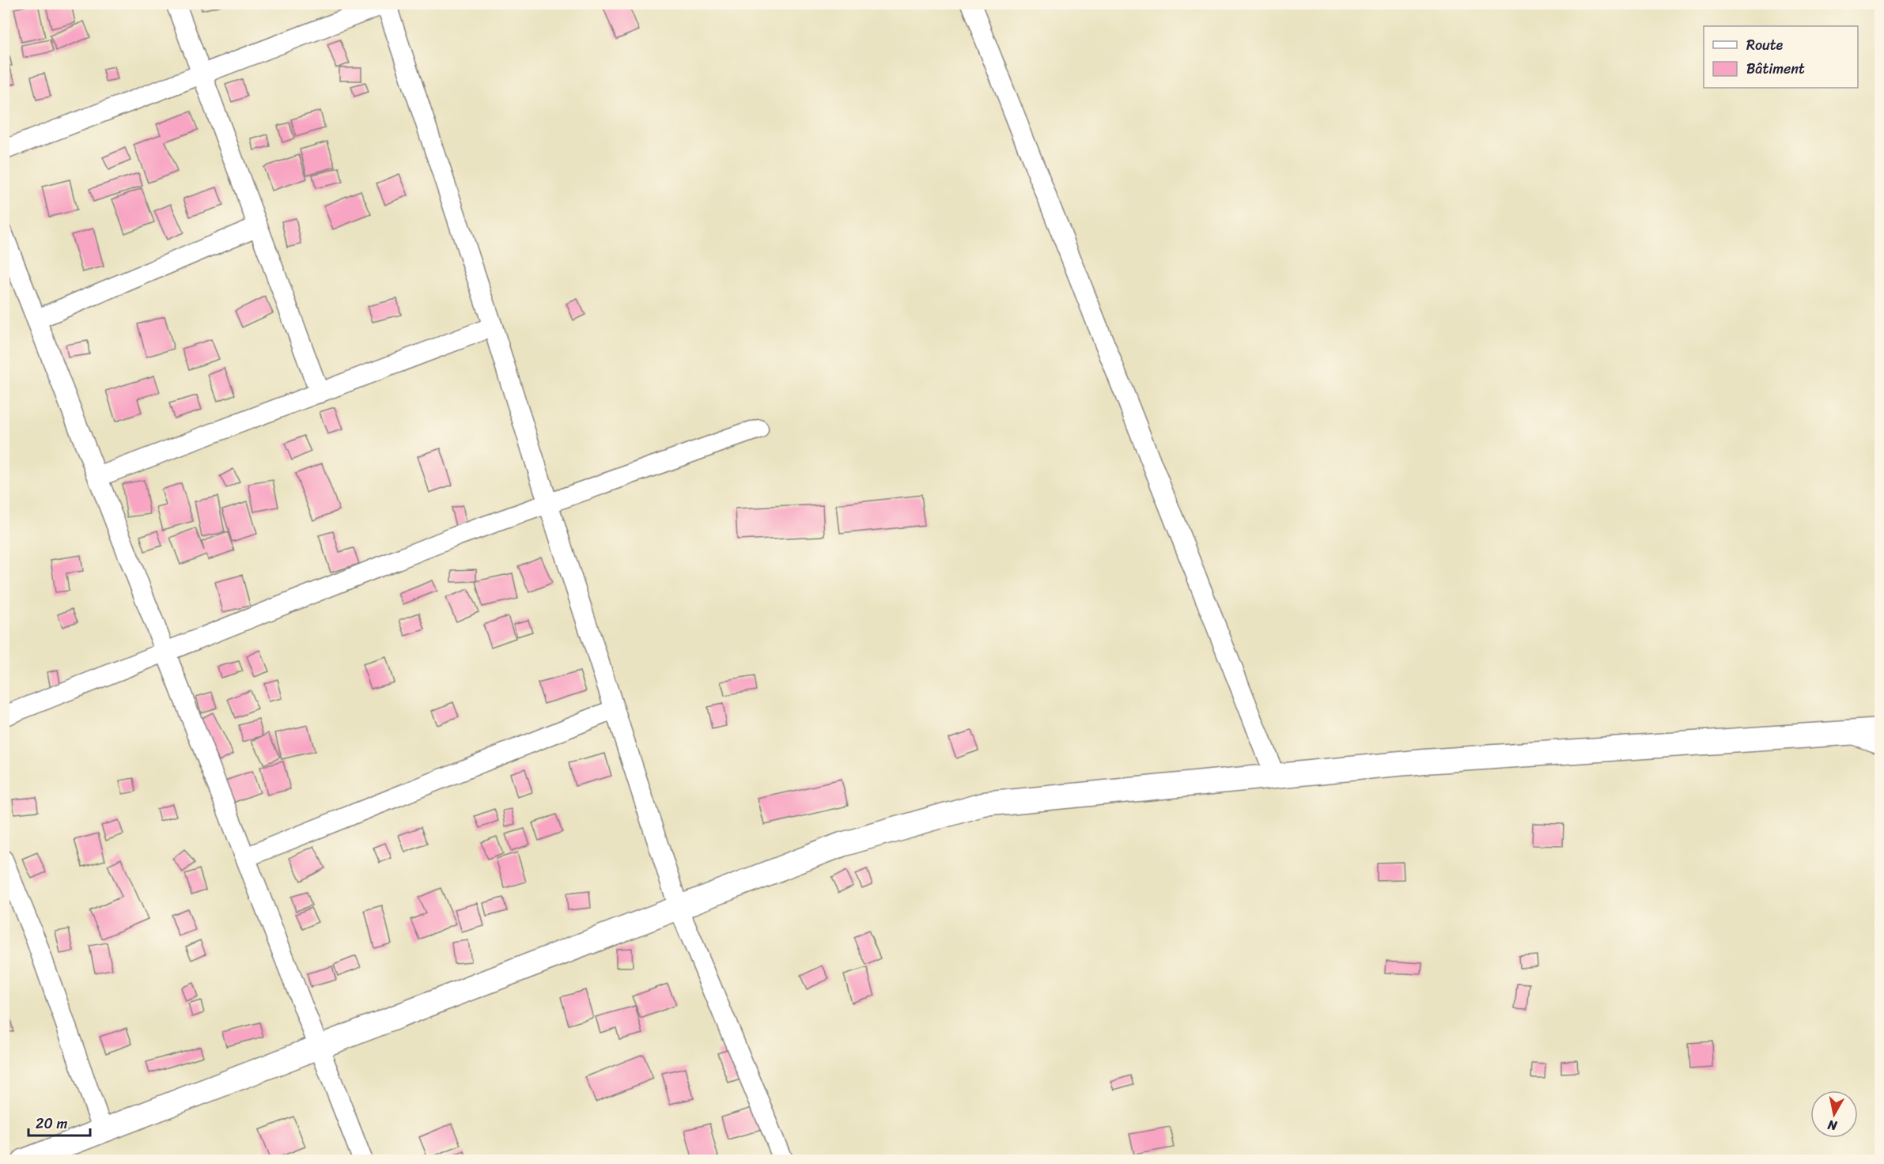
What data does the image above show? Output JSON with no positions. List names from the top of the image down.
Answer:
{
  "legend": ["Route", "Bâtiment"],
  "scale_bar": "20 m",
  "north": "bottom"
}
